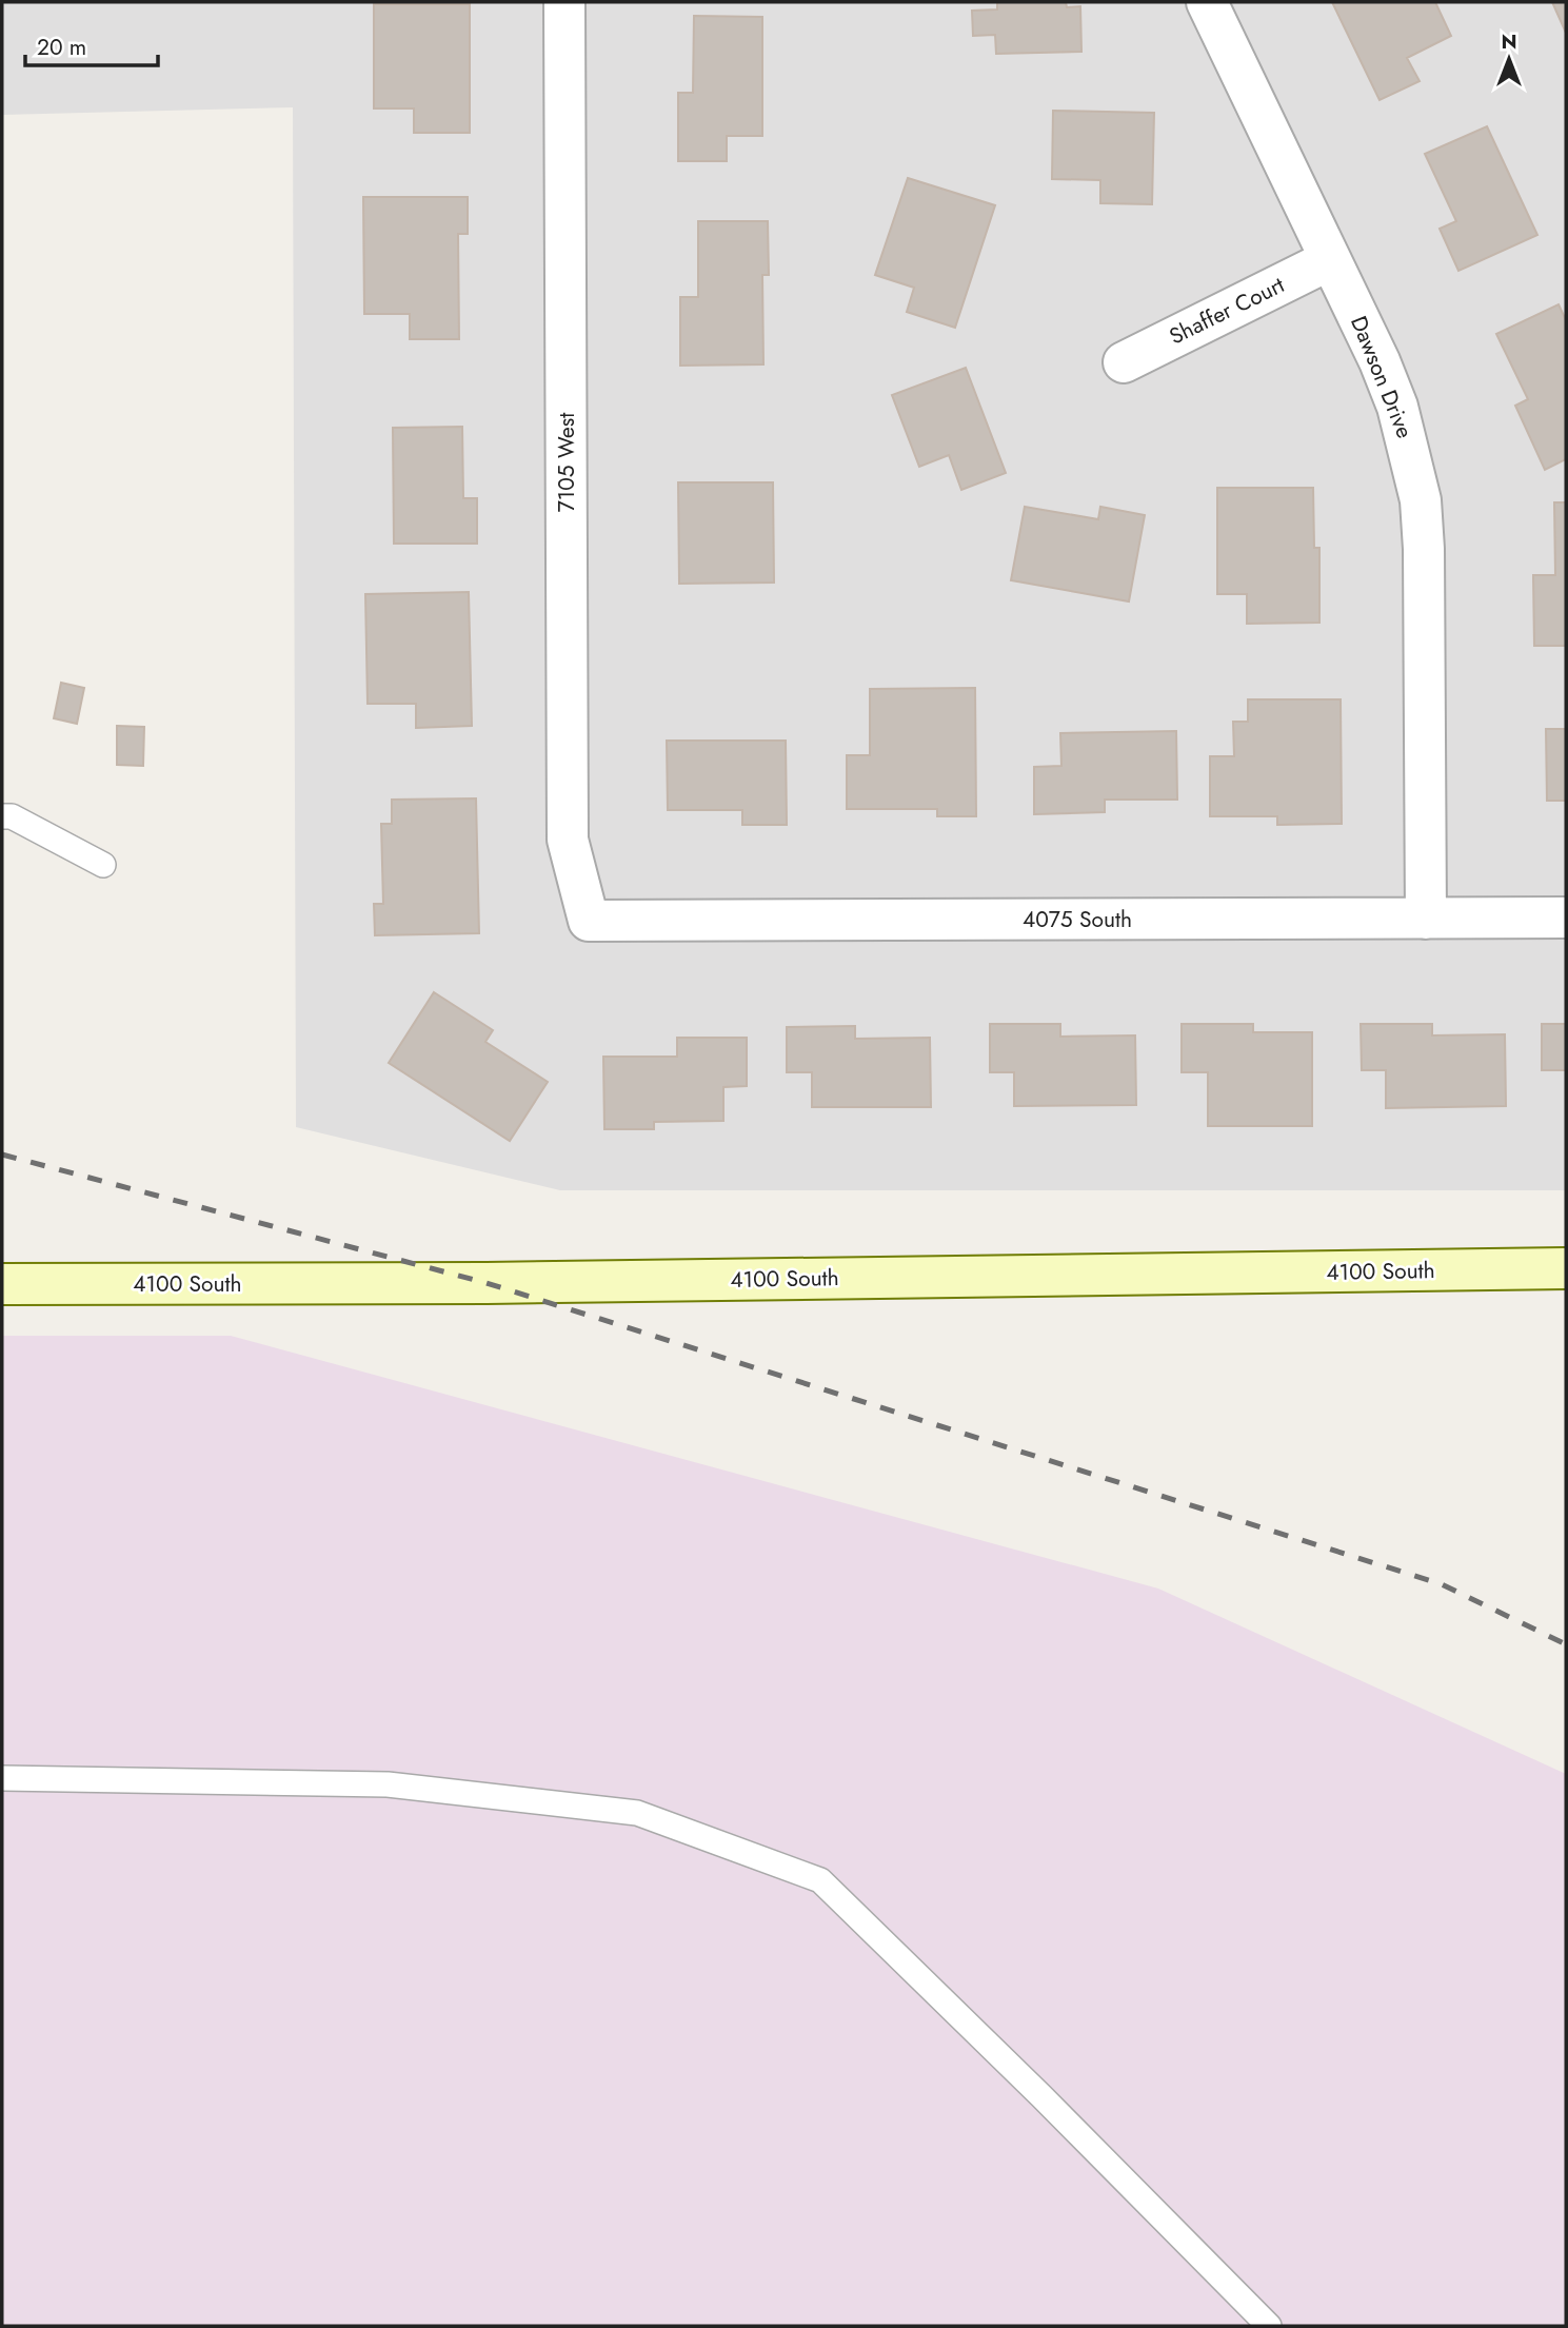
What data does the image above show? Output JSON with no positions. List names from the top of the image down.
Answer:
{
  "streets": {
    "main road": ["4100 South"],
    "street": [
      "Shaffer Court",
      "Dawson Drive",
      "7105 West",
      "4075 South"
    ]
  },
  "crossings": [
    ["Shaffer Court", "Dawson Drive"],
    ["Dawson Drive", "4075 South"],
    ["7105 West", "4075 South"]
  ],
  "scale_bar": "20 m",
  "north": "top"
}
